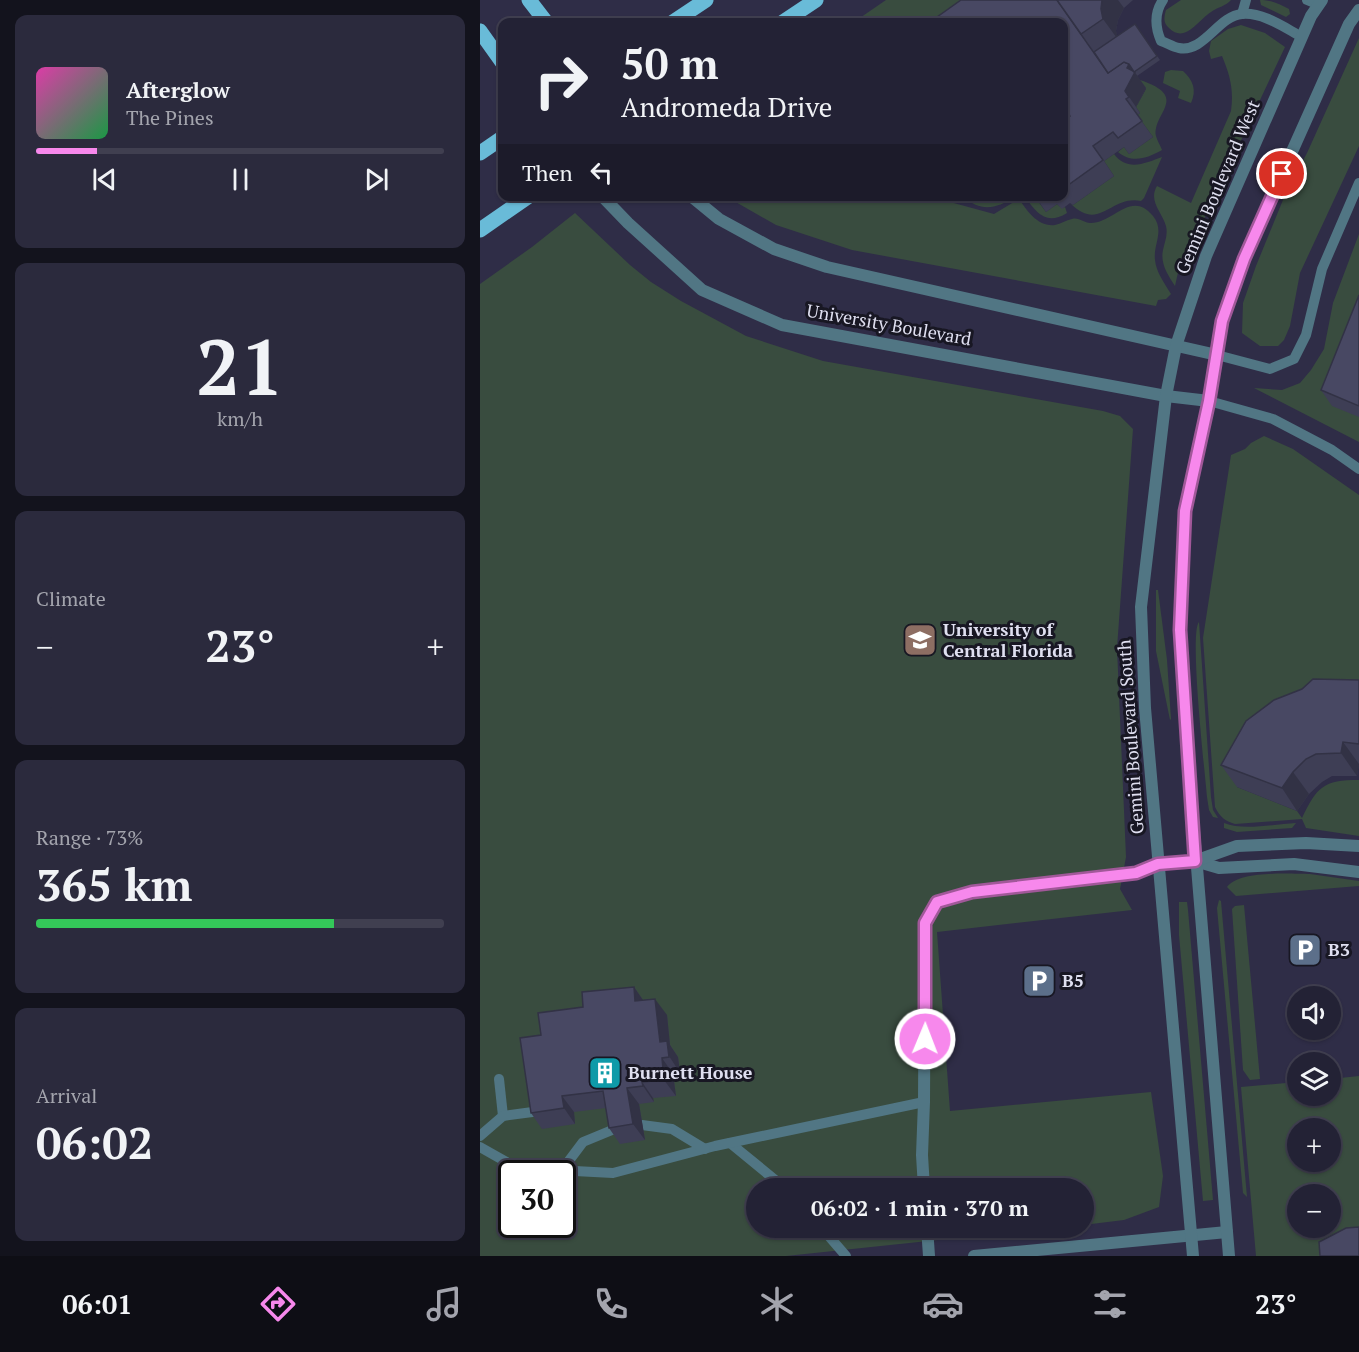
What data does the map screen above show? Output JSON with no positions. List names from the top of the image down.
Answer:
{
  "streets": {
    "street": ["Gemini Boulevard West", "University Boulevard", "Gemini Boulevard South"]
  },
  "crossings": [
    ["Gemini Boulevard West", "University Boulevard"],
    ["Gemini Boulevard West", "Gemini Boulevard South"],
    ["University Boulevard", "Gemini Boulevard South"]
  ],
  "places": {
    "school or university": ["University of Central Florida"],
    "parking": ["B3", "B5"],
    "building": ["Burnett House"]
  },
  "page": {
    "turn": ["50 m", "Andromeda Drive"],
    "song": ["Afterglow", "The Pines"],
    "then": "Then",
    "tile": [
      ["21", "km/h"],
      "Climate",
      ["Range · 73%", "365 km"],
      ["Arrival", "06:02"]
    ],
    "heat": ["−", "23°", "+"],
    "map_buttons": ["+", "−"],
    "limit": "30",
    "trip": "06:02 · 1 min · 370 m",
    "tabs": ["06:01", "23°"]
  }
}
